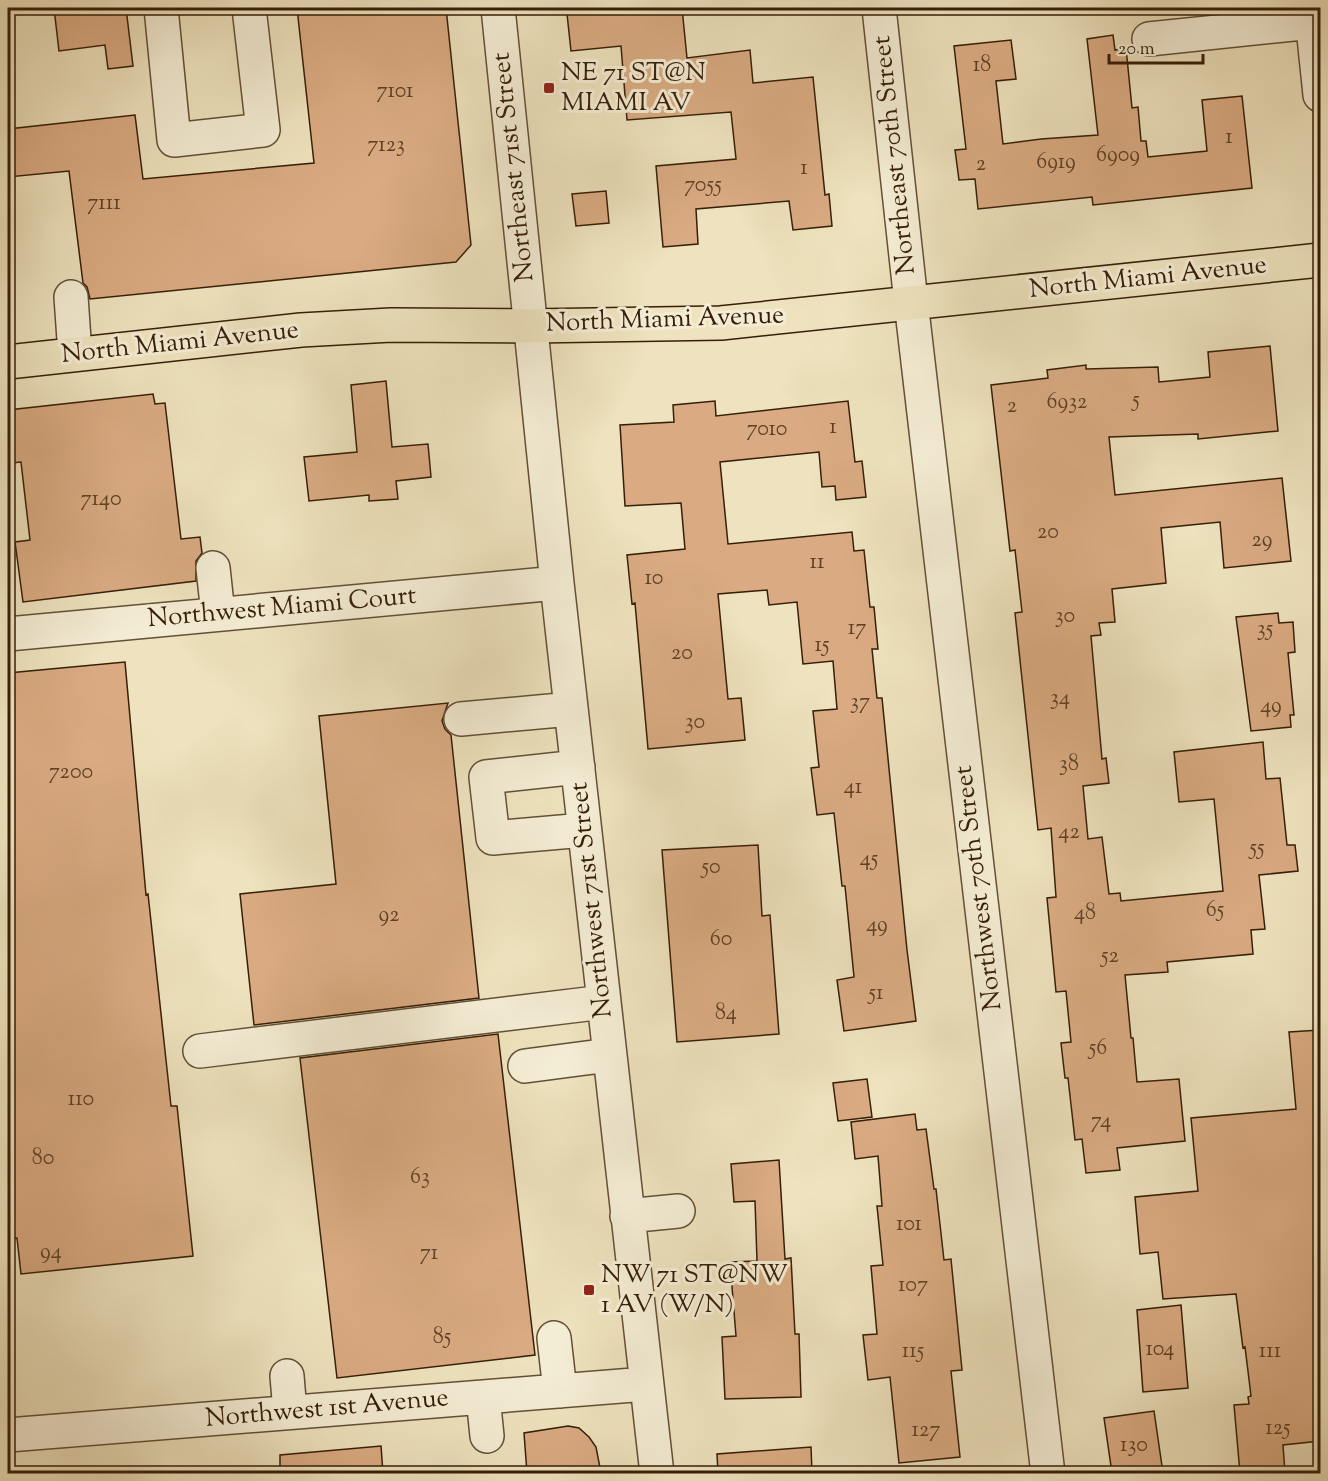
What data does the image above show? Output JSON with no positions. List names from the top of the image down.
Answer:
{
  "streets": {
    "main road": ["North Miami Avenue"],
    "street": [
      "Northeast 70th Street",
      "Northeast 71st Street",
      "Northwest Miami Court",
      "Northwest 70th Street",
      "Northwest 71st Street",
      "Northwest 1st Avenue"
    ]
  },
  "crossings": [
    ["Northeast 70th Street", "North Miami Avenue"],
    ["Northeast 70th Street", "Northwest 70th Street"],
    ["Northeast 71st Street", "North Miami Avenue"],
    ["Northeast 71st Street", "Northwest 71st Street"],
    ["North Miami Avenue", "Northwest 70th Street"],
    ["North Miami Avenue", "Northwest 71st Street"],
    ["Northwest Miami Court", "Northwest 71st Street"],
    ["Northwest 71st Street", "Northwest 1st Avenue"]
  ],
  "places": {
    "transit": ["NE 71 ST@N MIAMI AV", "NW 71 ST@NW 1 AV (W/N)"]
  },
  "house_numbers": [
    "18",
    "7101",
    "1",
    "7123",
    "6909",
    "6919",
    "2",
    "1",
    "7055",
    "7111",
    "5",
    "6932",
    "2",
    "1",
    "7010",
    "7140",
    "20",
    "29",
    "11",
    "10",
    "30",
    "17",
    "35",
    "15",
    "20",
    "34",
    "37",
    "49",
    "30",
    "38",
    "7200",
    "41",
    "42",
    "55",
    "45",
    "50",
    "65",
    "48",
    "92",
    "49",
    "60",
    "52",
    "51",
    "84",
    "56",
    "110",
    "74",
    "80",
    "63",
    "101",
    "94",
    "71",
    "107",
    "85",
    "104",
    "115",
    "111",
    "125",
    "127",
    "130"
  ],
  "scale_bar": "20 m"
}
